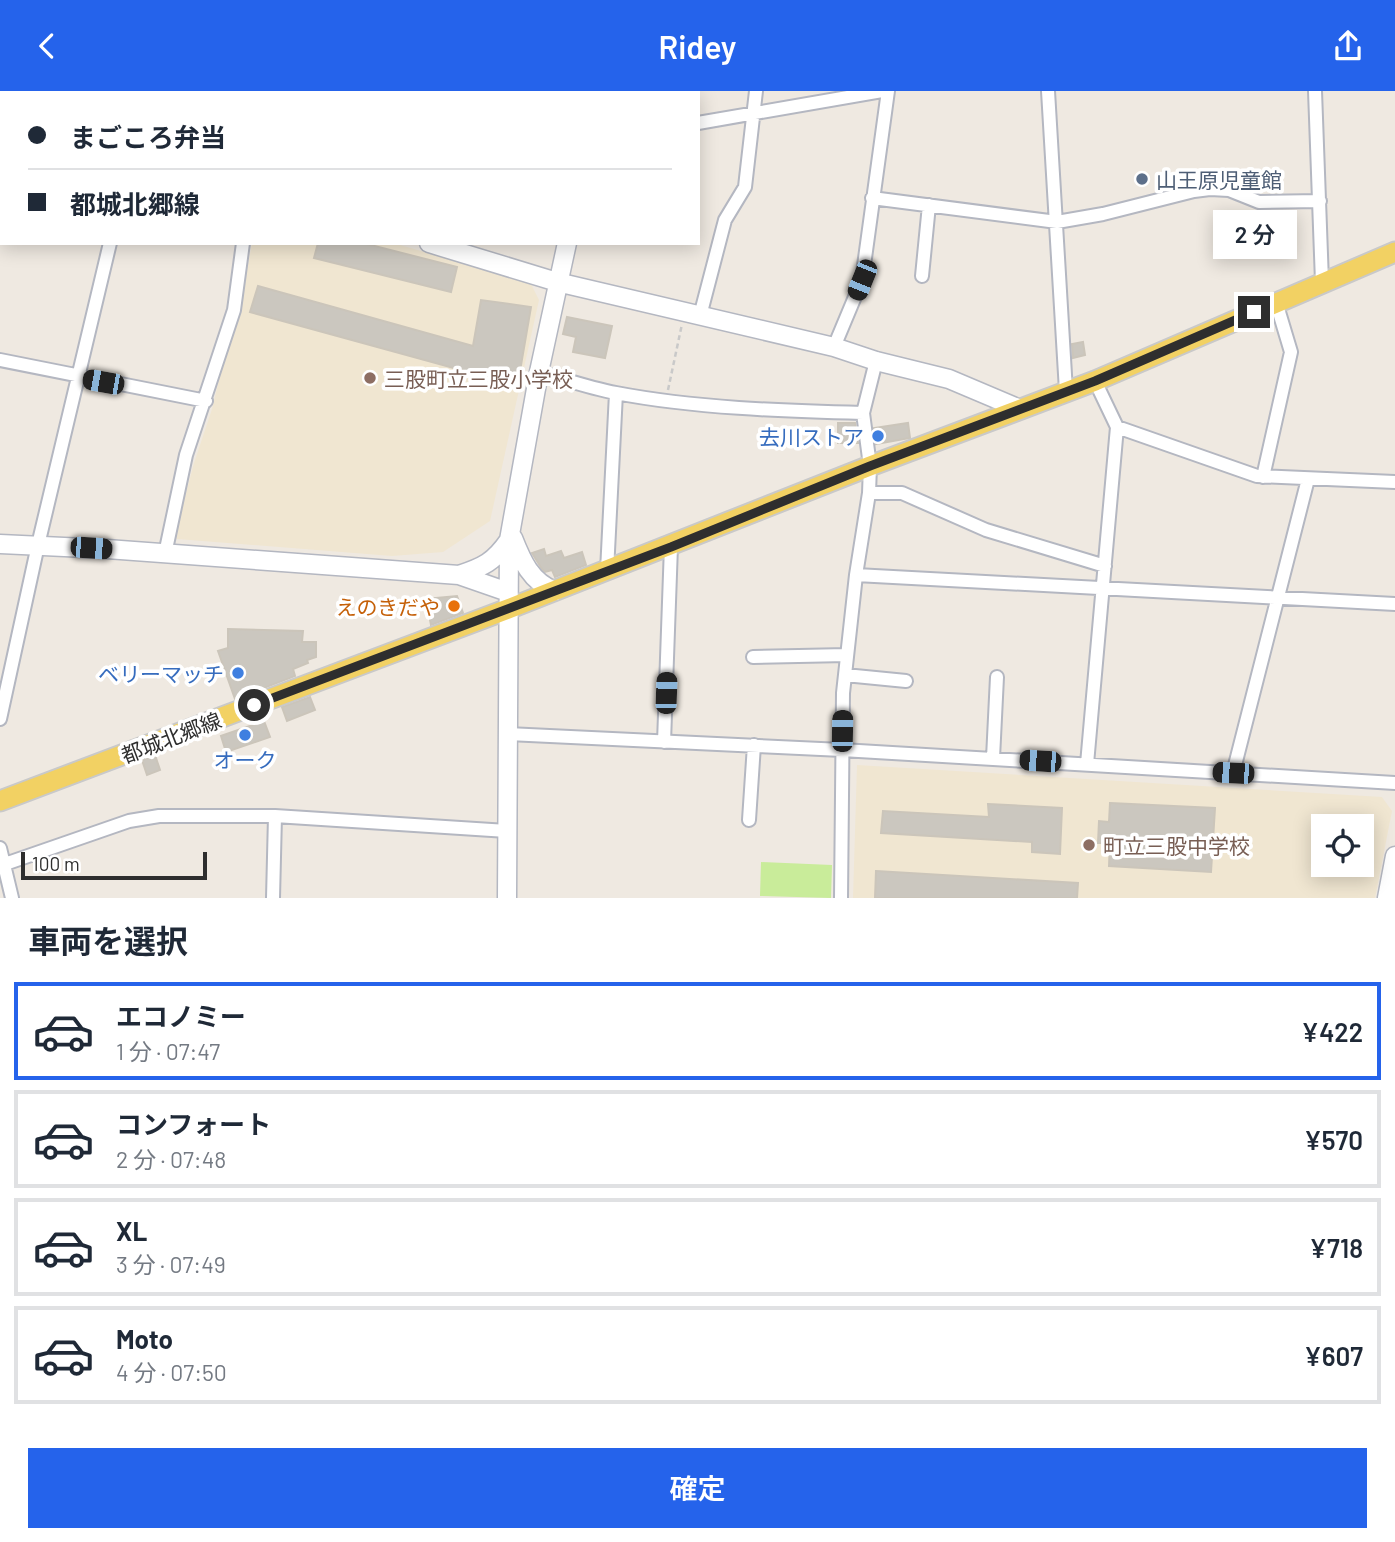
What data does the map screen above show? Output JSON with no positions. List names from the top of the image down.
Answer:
{
  "streets": {
    "main road": ["都城北郷線"]
  },
  "places": [
    "山王原児童館",
    "三股町立三股小学校",
    "去川ストア",
    "えのきだや",
    "ベリーマッチ",
    "オーク",
    "町立三股中学校"
  ],
  "scale_bar": "100 m",
  "page": {
    "header": "Ridey",
    "banner": ["まごころ弁当", "都城北郷線"],
    "bubble": "2 分",
    "scale": "100 m",
    "heading": "車両を選択",
    "list": [
      {
        "name": "エコノミー",
        "note": "1 分 · 07:47",
        "value": "¥422"
      },
      {
        "name": "コンフォート",
        "note": "2 分 · 07:48",
        "value": "¥570"
      },
      {
        "name": "XL",
        "note": "3 分 · 07:49",
        "value": "¥718"
      },
      {
        "name": "Moto",
        "note": "4 分 · 07:50",
        "value": "¥607"
      }
    ],
    "buttons": "確定"
  }
}
